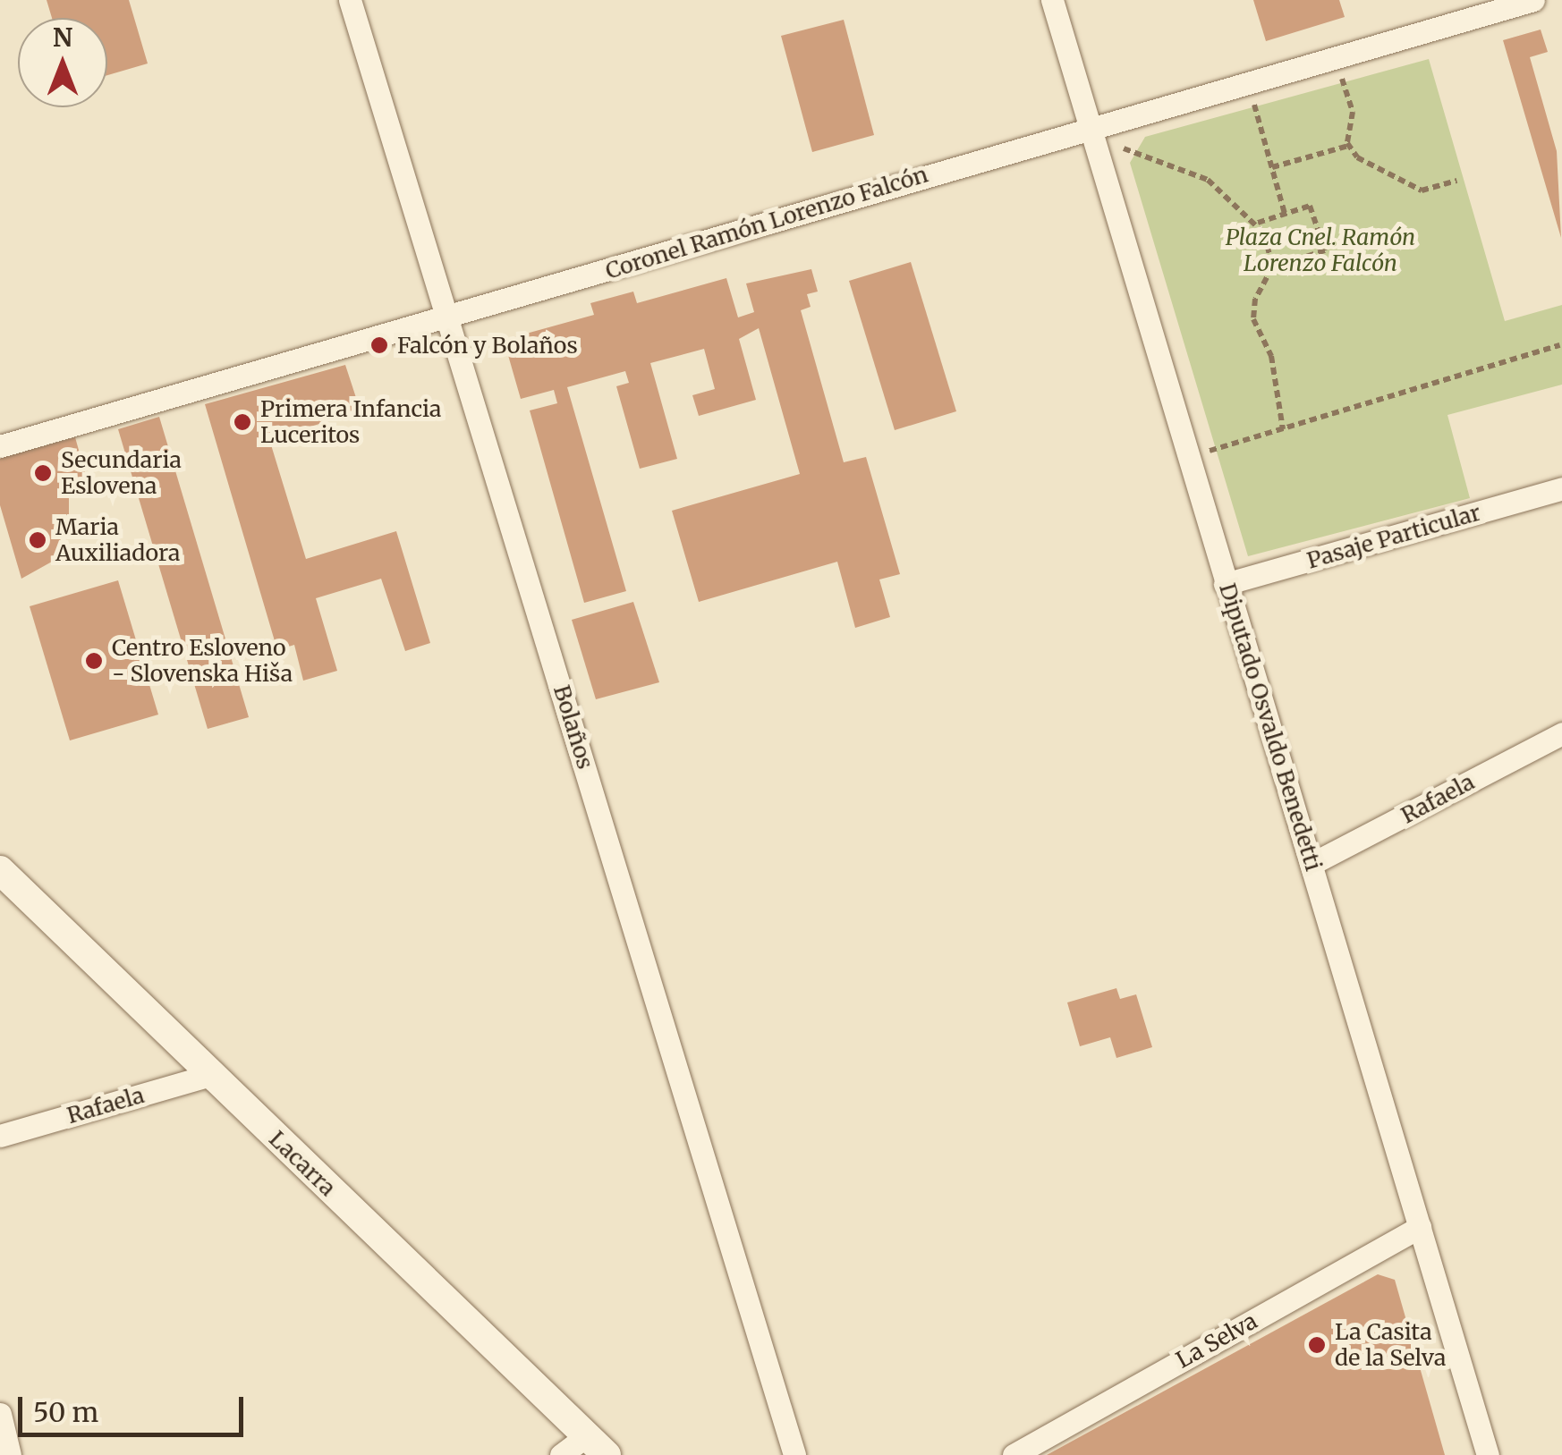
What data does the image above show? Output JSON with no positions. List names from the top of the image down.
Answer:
{
  "streets": {
    "street": [
      "Coronel Ramón Lorenzo Falcón",
      "Pasaje Particular",
      "Bolaños",
      "Diputado Osvaldo Benedetti",
      "Rafaela",
      "Lacarra",
      "La Selva"
    ]
  },
  "crossings": [
    ["Coronel Ramón Lorenzo Falcón", "Bolaños"],
    ["Coronel Ramón Lorenzo Falcón", "Diputado Osvaldo Benedetti"],
    ["Pasaje Particular", "Diputado Osvaldo Benedetti"],
    ["Diputado Osvaldo Benedetti", "Rafaela"],
    ["Diputado Osvaldo Benedetti", "La Selva"],
    ["Rafaela", "Lacarra"]
  ],
  "parks": ["Plaza Cnel. Ramón Lorenzo Falcón"],
  "places": [
    "Falcón y Bolaños",
    "Primera Infancia Luceritos",
    "Secundaria Eslovena",
    "Maria Auxiliadora",
    "Centro Esloveno - Slovenska Hiša",
    "La Casita de la Selva"
  ],
  "scale_bar": "50 m",
  "north": "top"
}
